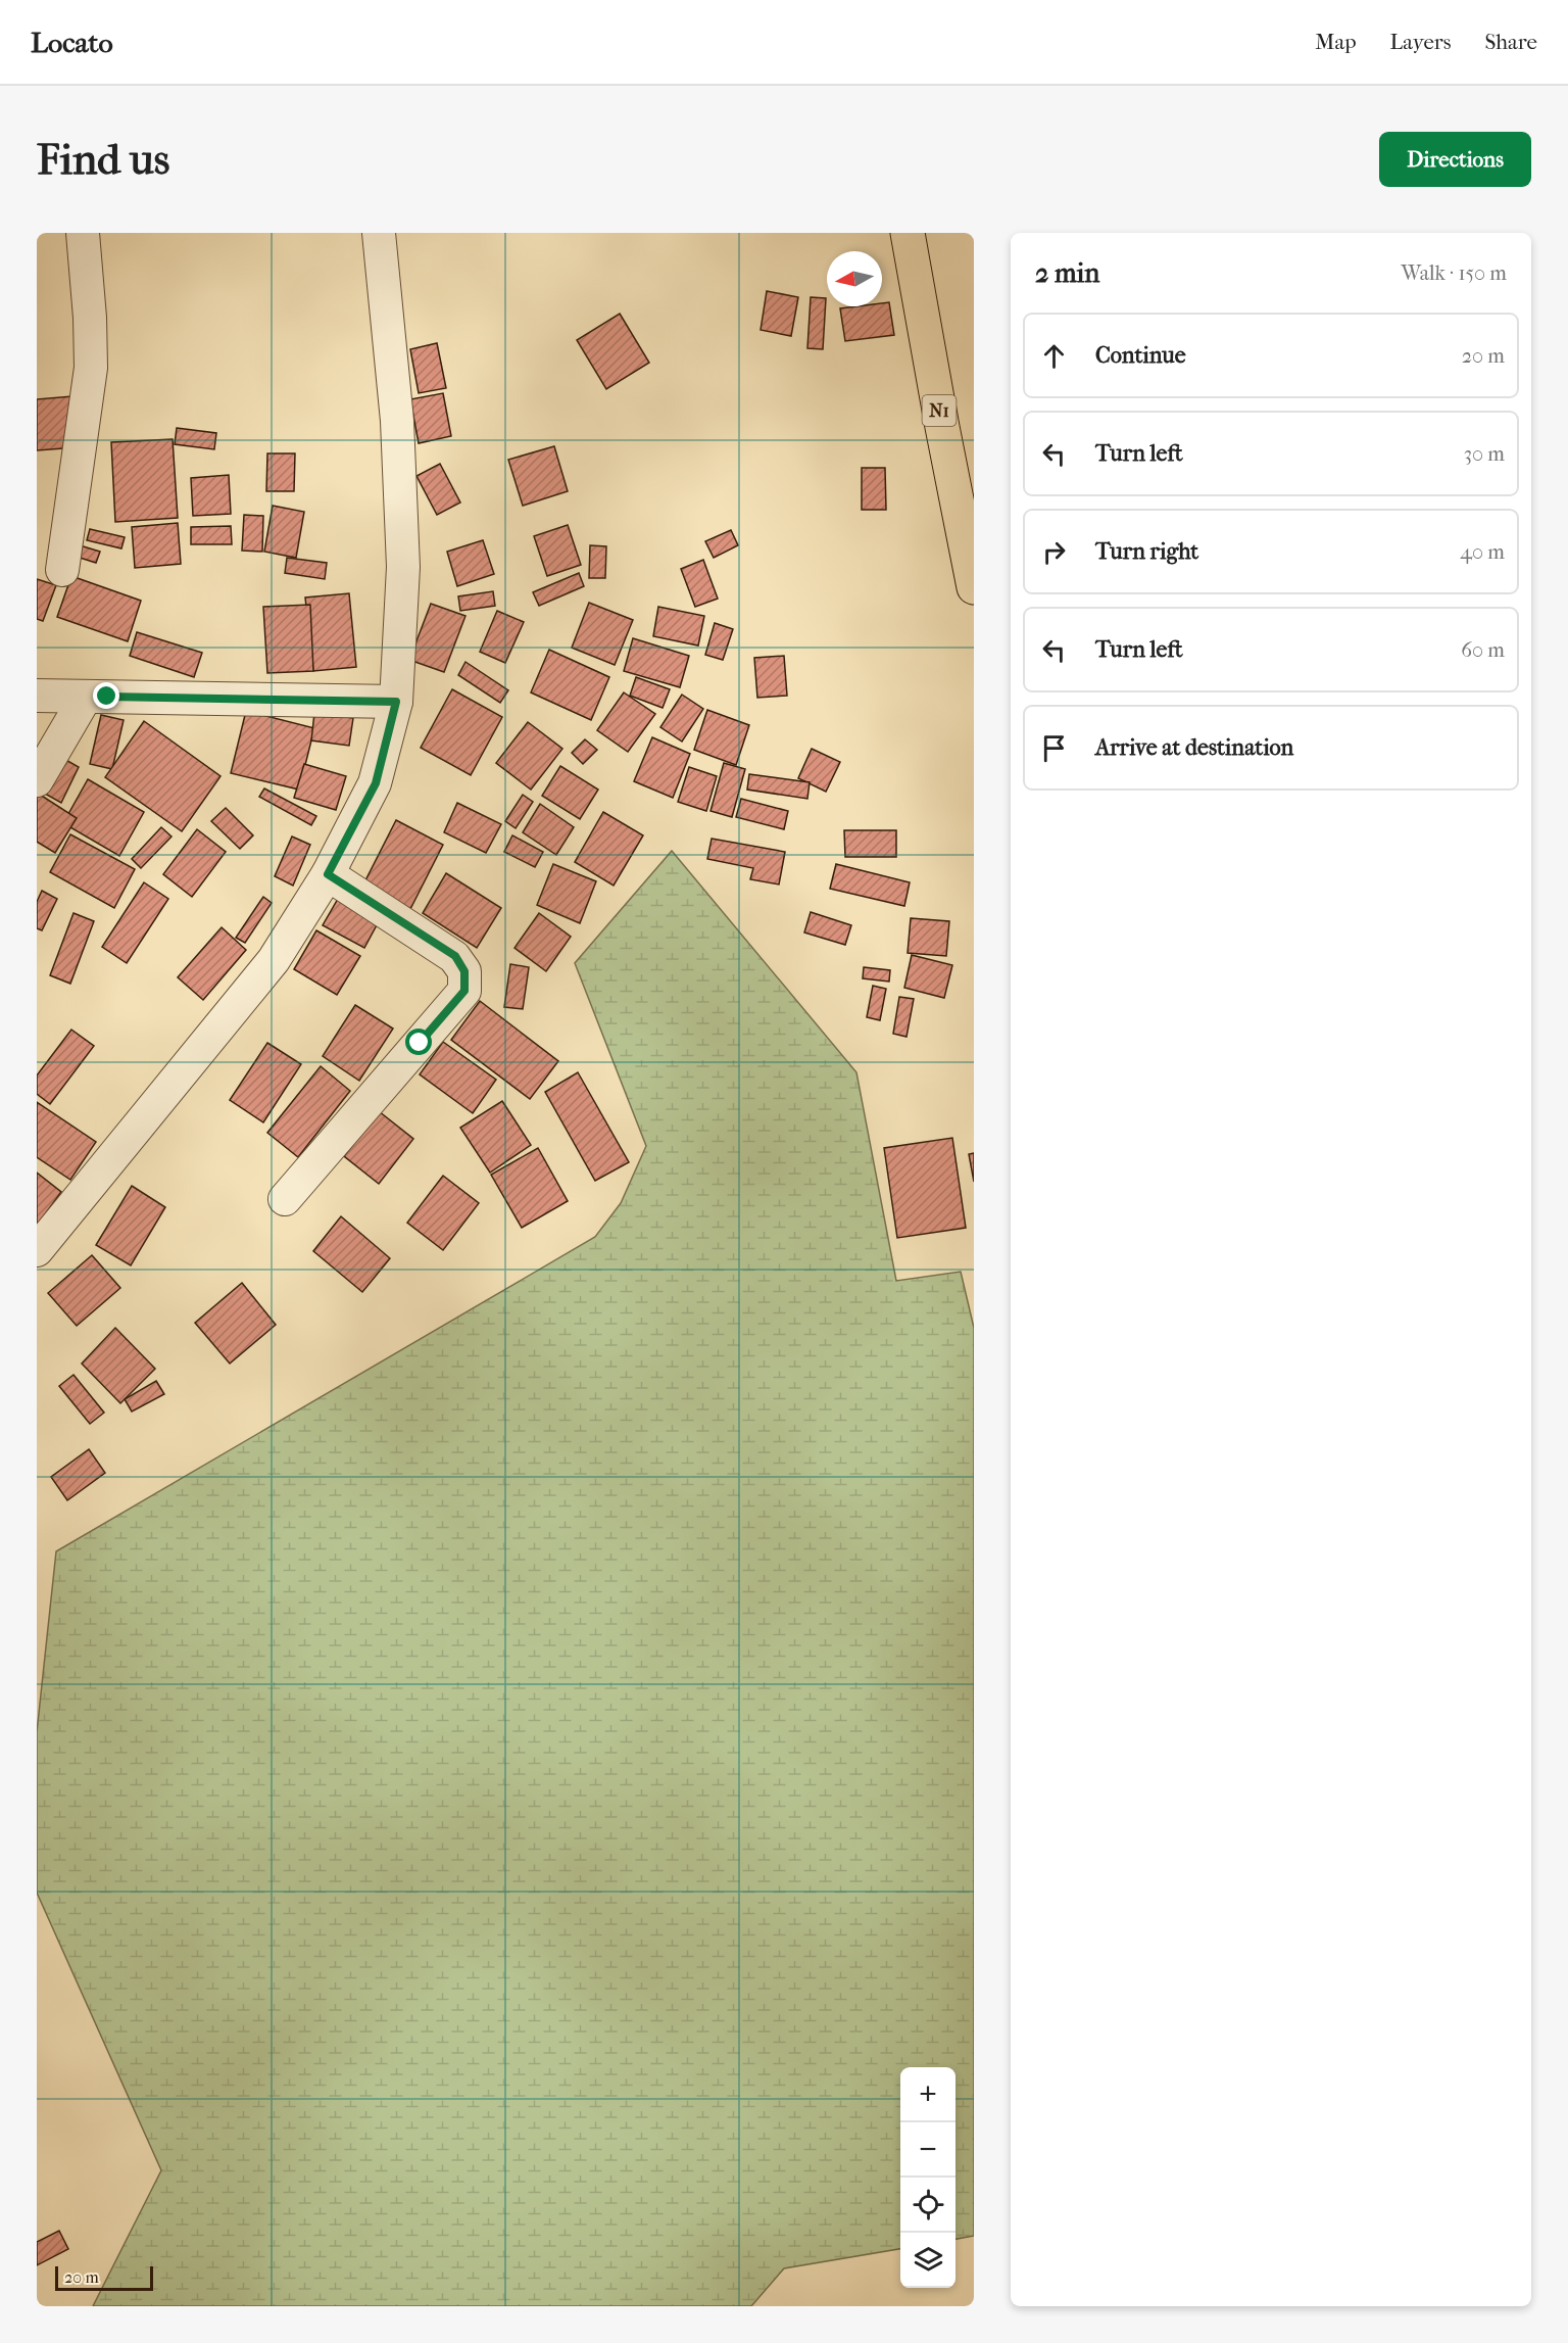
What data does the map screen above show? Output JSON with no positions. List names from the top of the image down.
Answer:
{
  "streets": {
    "highway": ["N1"]
  },
  "scale_bar": "20 m",
  "north": "left",
  "page": {
    "header": "Locato",
    "nav": ["Map", "Layers", "Share"],
    "buttons": "Directions",
    "title": "Find us",
    "heading": ["2 min", "Walk · 150 m"],
    "list": [
      ["Continue", "20 m"],
      ["Turn left", "30 m"],
      ["Turn right", "40 m"],
      ["Turn left", "60 m"],
      "Arrive at destination"
    ],
    "map_buttons": ["+", "−"],
    "scale": "20 m"
  }
}
